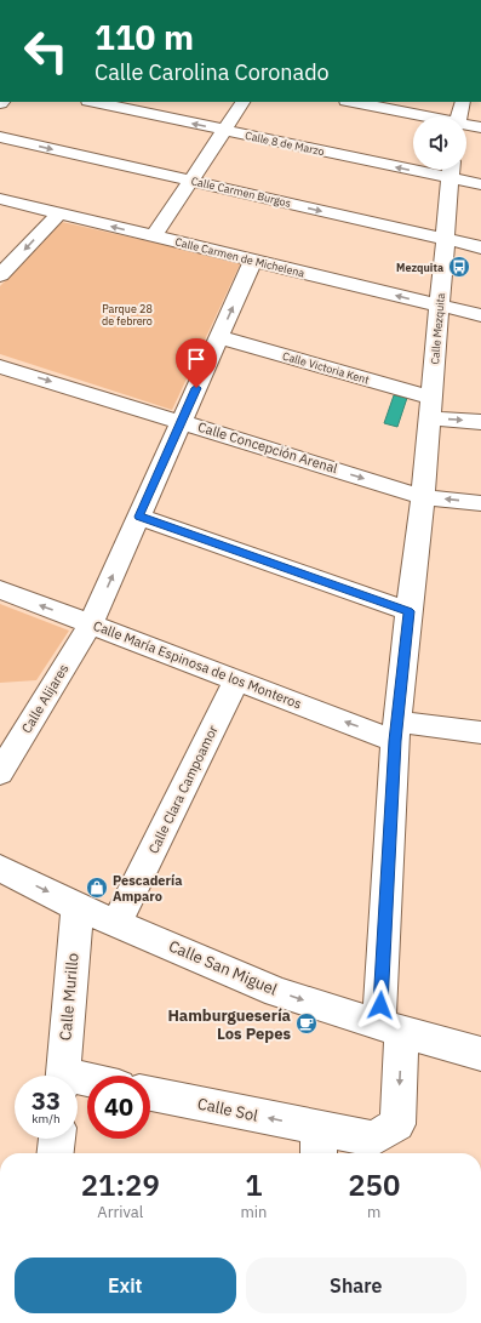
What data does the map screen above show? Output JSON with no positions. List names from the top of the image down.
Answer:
{
  "streets": {
    "street": [
      "Calle 8 de Marzo",
      "Calle Carmen Burgos",
      "Calle Carmen de Michelena",
      "Calle Mezquita",
      "Calle Victoria Kent",
      "Calle Concepción Arenal",
      "Calle María Espinosa de los Monteros",
      "Calle Alijares",
      "Calle Clara Campoamor",
      "Calle San Miguel",
      "Calle Murillo",
      "Calle Sol"
    ]
  },
  "crossings": [
    ["Calle 8 de Marzo", "Calle Mezquita"],
    ["Calle Carmen Burgos", "Calle Mezquita"],
    ["Calle Carmen de Michelena", "Calle Mezquita"],
    ["Calle Carmen de Michelena", "Calle Alijares"],
    ["Calle Mezquita", "Calle Victoria Kent"],
    ["Calle Mezquita", "Calle Concepción Arenal"],
    ["Calle Mezquita", "Calle María Espinosa de los Monteros"],
    ["Calle Mezquita", "Calle San Miguel"],
    ["Calle Mezquita", "Calle Sol"],
    ["Calle Victoria Kent", "Calle Alijares"],
    ["Calle Concepción Arenal", "Calle Alijares"],
    ["Calle María Espinosa de los Monteros", "Calle Alijares"],
    ["Calle María Espinosa de los Monteros", "Calle Clara Campoamor"],
    ["Calle Clara Campoamor", "Calle San Miguel"],
    ["Calle San Miguel", "Calle Murillo"],
    ["Calle San Miguel", "Calle Sol"]
  ],
  "one_way": [
    "Calle 8 de Marzo",
    "Calle Carmen Burgos",
    "Calle Carmen de Michelena",
    "Calle San Miguel"
  ],
  "parks": ["Parque 28 de febrero"],
  "places": {
    "bus stop": ["Mezquita"],
    "shop": ["Pescadería Amparo"],
    "cafe": ["Hamburguesería Los Pepes"]
  },
  "page": {
    "turn": ["110 m", "Calle Carolina Coronado"],
    "speed": "33 km/h",
    "limit": "40",
    "eta": [
      "21:29",
      "Arrival",
      "1",
      "min",
      "250",
      "m"
    ],
    "buttons": ["Exit", "Share"]
  }
}
